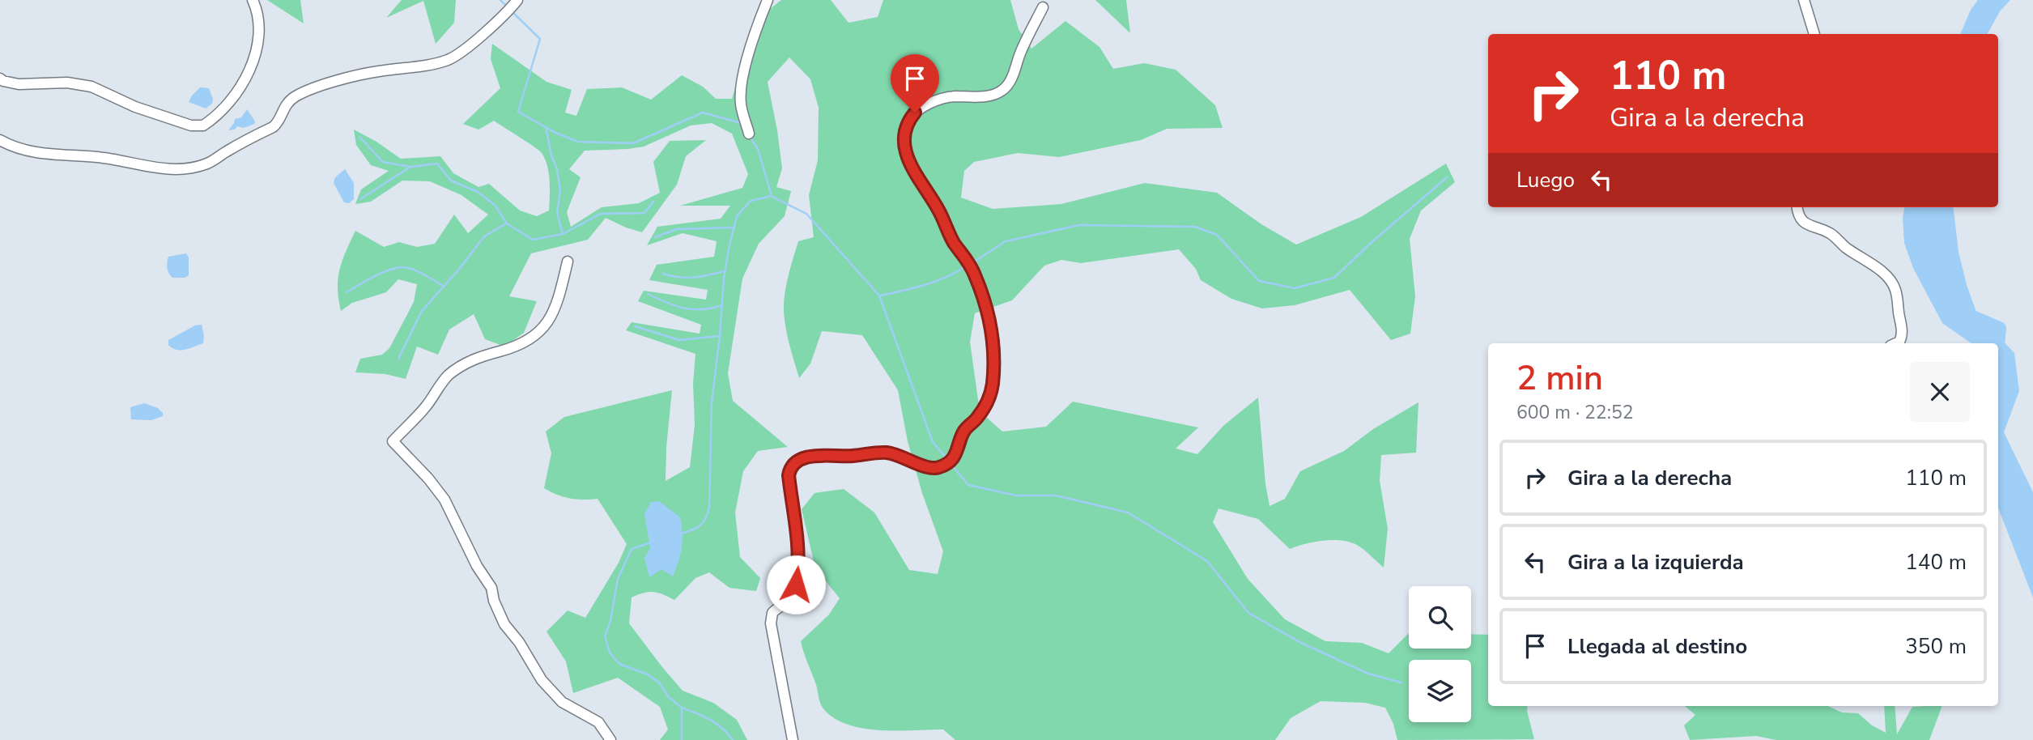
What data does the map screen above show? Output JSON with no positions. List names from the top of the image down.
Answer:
{
  "page": {
    "turn": ["110 m", "Gira a la derecha"],
    "then": "Luego",
    "heading": ["2 min", "600 m · 22:52"],
    "list": [
      {
        "name": "Gira a la derecha",
        "value": "110 m"
      },
      {
        "name": "Gira a la izquierda",
        "value": "140 m"
      },
      {
        "name": "Llegada al destino",
        "value": "350 m"
      }
    ]
  }
}
